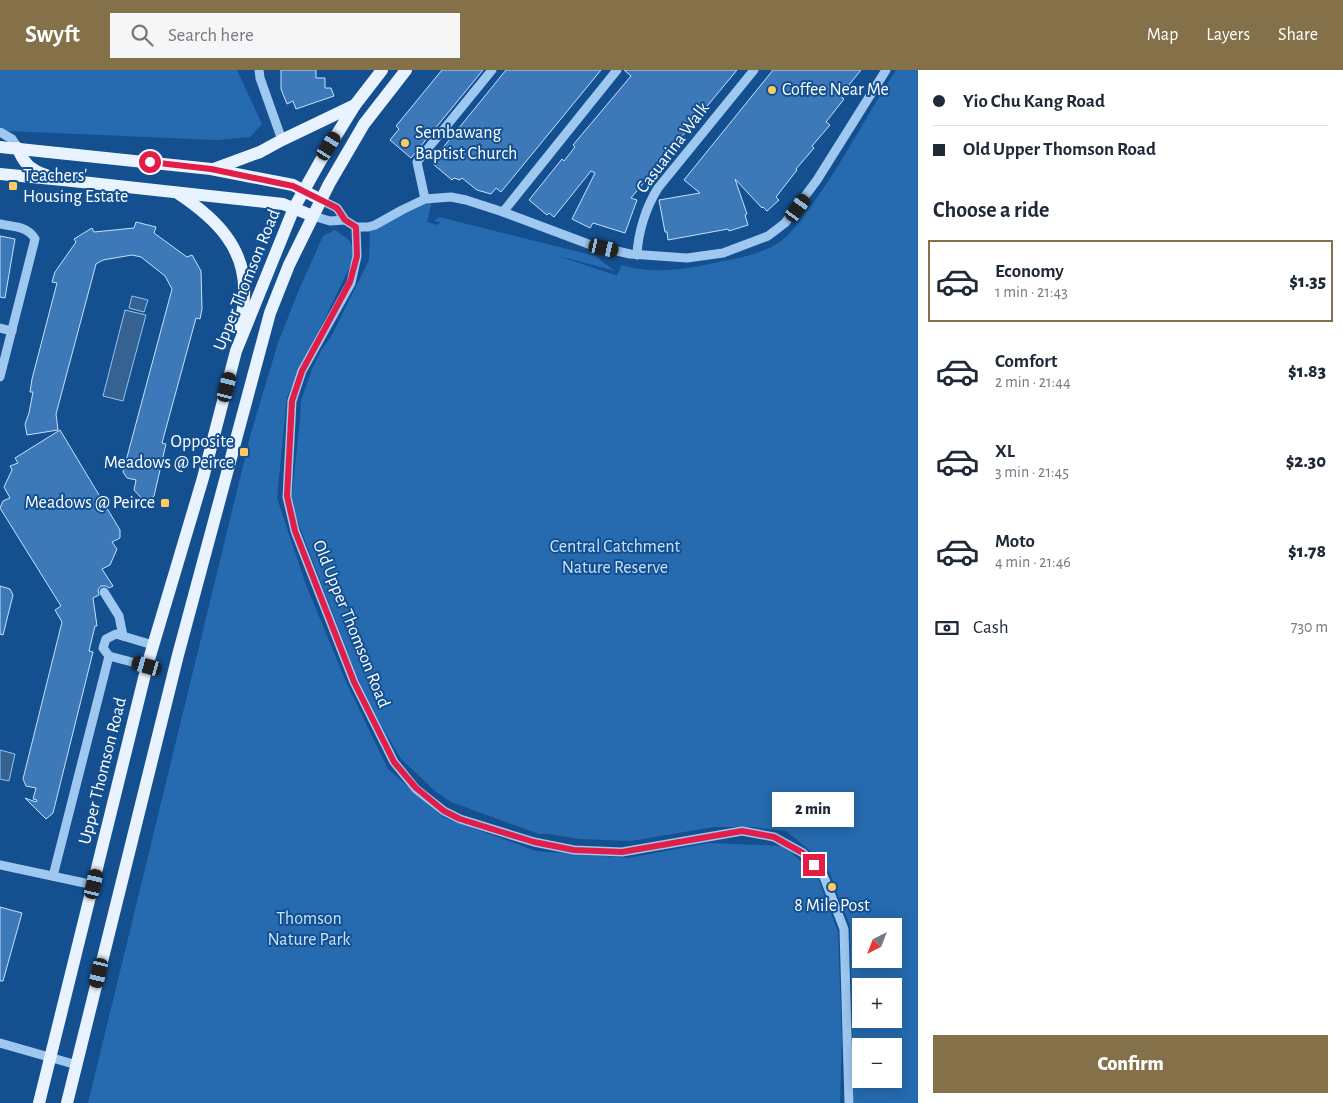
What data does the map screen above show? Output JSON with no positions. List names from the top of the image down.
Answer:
{
  "streets": {
    "main road": ["Upper Thomson Road"],
    "street": ["Casuarina Walk", "Old Upper Thomson Road"]
  },
  "parks": ["Central Catchment Nature Reserve", "Thomson Nature Park"],
  "places": {
    "other": ["Coffee Near Me", "Sembawang Baptist Church", "8 Mile Post"],
    "transit": ["Teachers' Housing Estate", "Opposite Meadows @ Peirce", "Meadows @ Peirce"]
  },
  "north": "bottom left",
  "page": {
    "header": "Swyft",
    "search": "Search here",
    "nav": ["Map", "Layers", "Share"],
    "banner": ["Yio Chu Kang Road", "Old Upper Thomson Road"],
    "heading": "Choose a ride",
    "list": [
      {
        "name": "Economy",
        "note": "1 min · 21:43",
        "value": "$1.35"
      },
      {
        "name": "Comfort",
        "note": "2 min · 21:44",
        "value": "$1.83"
      },
      {
        "name": "XL",
        "note": "3 min · 21:45",
        "value": "$2.30"
      },
      {
        "name": "Moto",
        "note": "4 min · 21:46",
        "value": "$1.78"
      }
    ],
    "pay": ["Cash", "730 m"],
    "bubble": "2 min",
    "map_buttons": ["+", "−"],
    "buttons": "Confirm"
  }
}
